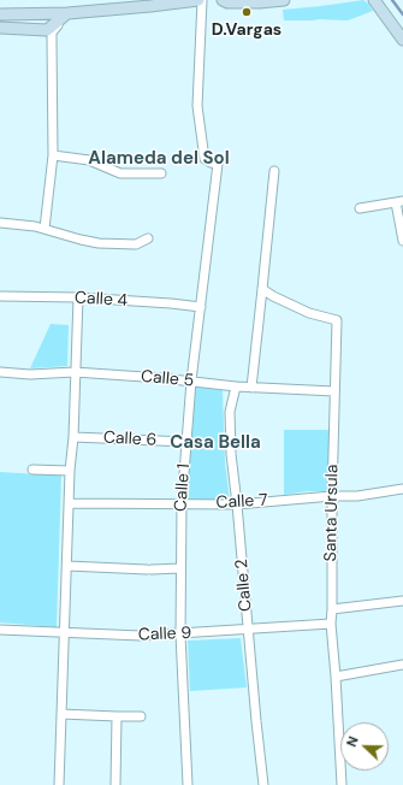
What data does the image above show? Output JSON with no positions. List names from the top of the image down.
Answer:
{
  "streets": {
    "street": [
      "Calle 4",
      "Calle 5",
      "Calle 6",
      "Calle 1",
      "Calle 7",
      "Santa Ursula",
      "Calle 2",
      "Calle 9"
    ]
  },
  "crossings": [
    ["Calle 4", "Calle 1"],
    ["Calle 5", "Calle 1"],
    ["Calle 5", "Santa Ursula"],
    ["Calle 5", "Calle 2"],
    ["Calle 6", "Calle 1"],
    ["Calle 1", "Calle 7"],
    ["Calle 1", "Calle 9"],
    ["Calle 7", "Santa Ursula"],
    ["Calle 7", "Calle 2"],
    ["Santa Ursula", "Calle 9"],
    ["Calle 2", "Calle 9"]
  ],
  "districts": ["Alameda del Sol", "Casa Bella"],
  "places": ["D.Vargas"],
  "north": "left"
}
